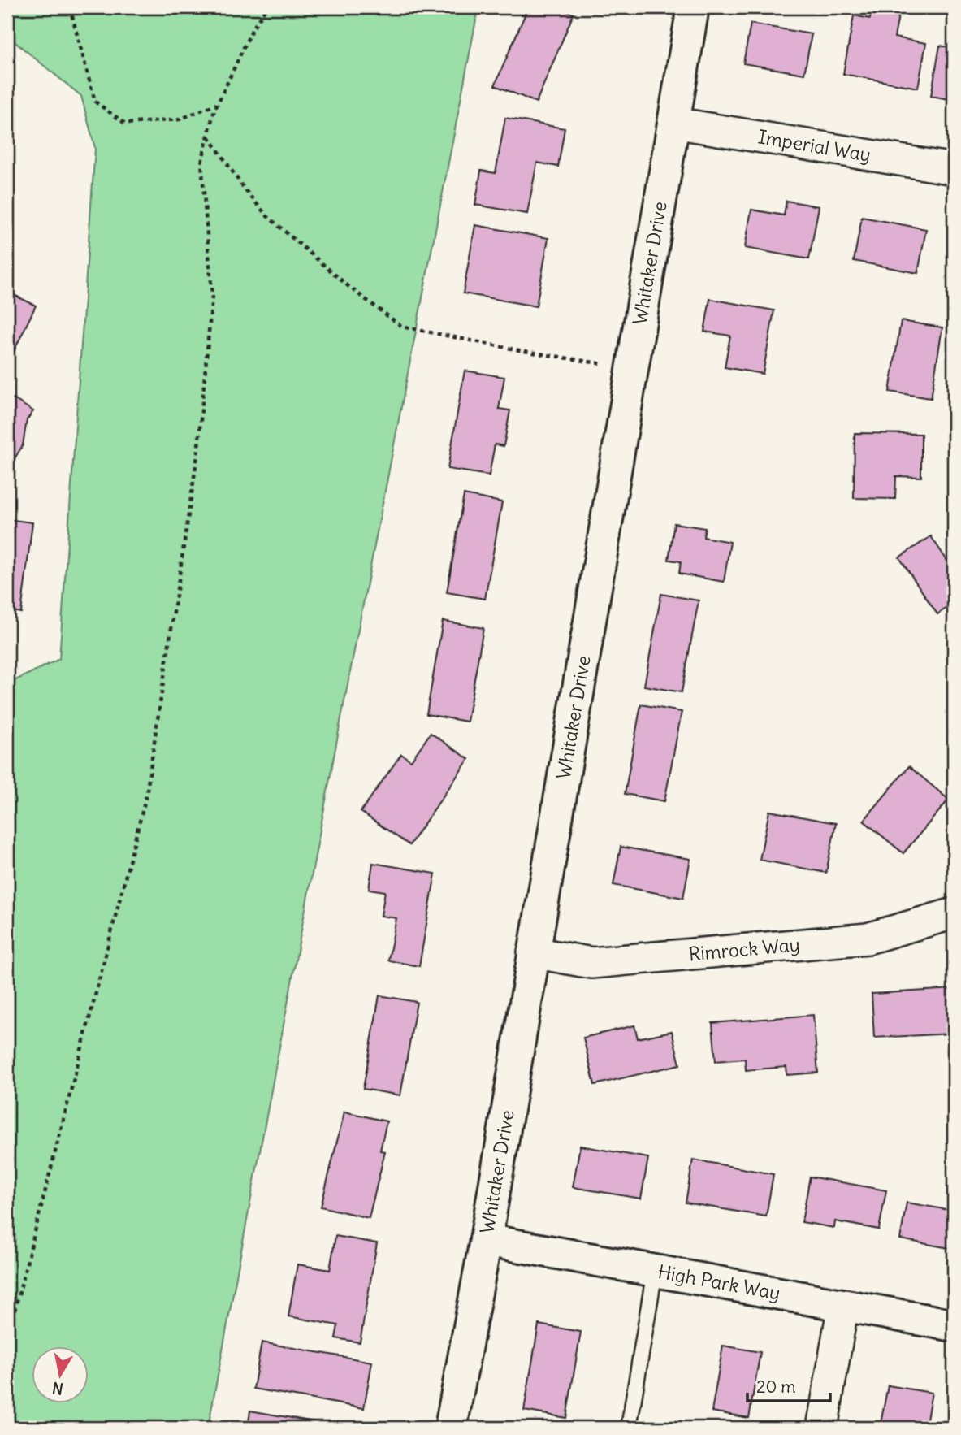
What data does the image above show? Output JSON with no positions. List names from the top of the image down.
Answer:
{
  "streets": {
    "street": [
      "Imperial Way",
      "Whitaker Drive",
      "Rimrock Way",
      "High Park Way"
    ]
  },
  "crossings": [
    ["Imperial Way", "Whitaker Drive"],
    ["Whitaker Drive", "Rimrock Way"],
    ["Whitaker Drive", "High Park Way"]
  ],
  "scale_bar": "20 m",
  "north": "bottom"
}
